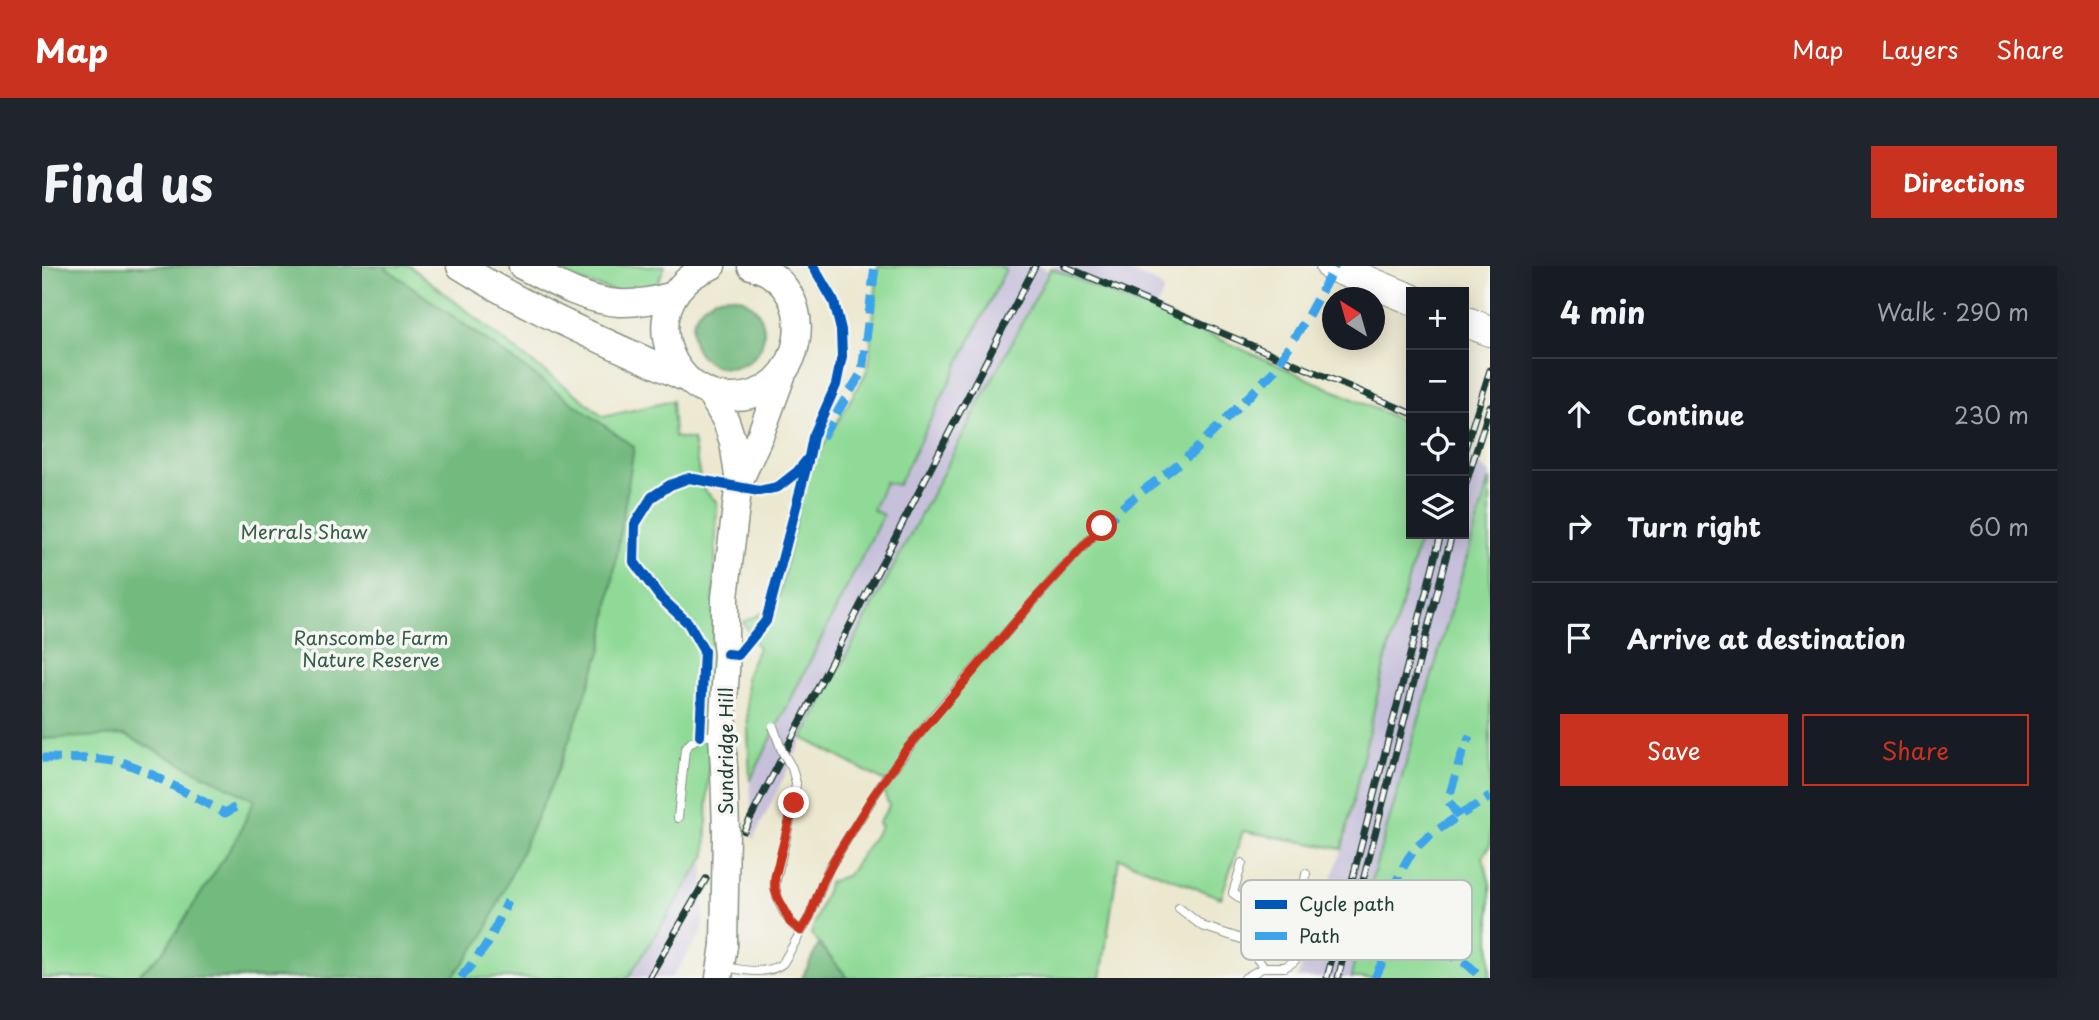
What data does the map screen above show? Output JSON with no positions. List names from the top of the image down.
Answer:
{
  "streets": {
    "highway": ["Sundridge Hill"]
  },
  "parks": ["Merrals Shaw", "Ranscombe Farm Nature Reserve"],
  "legend": ["Cycle path", "Path"],
  "north": "top left",
  "page": {
    "header": "Map",
    "nav": ["Map", "Layers", "Share"],
    "title": "Find us",
    "buttons": [
      "Directions",
      ["Save", "Share"]
    ],
    "heading": ["4 min", "Walk · 290 m"],
    "map_buttons": ["+", "−"],
    "list": [
      ["Continue", "230 m"],
      ["Turn right", "60 m"],
      "Arrive at destination"
    ]
  }
}
